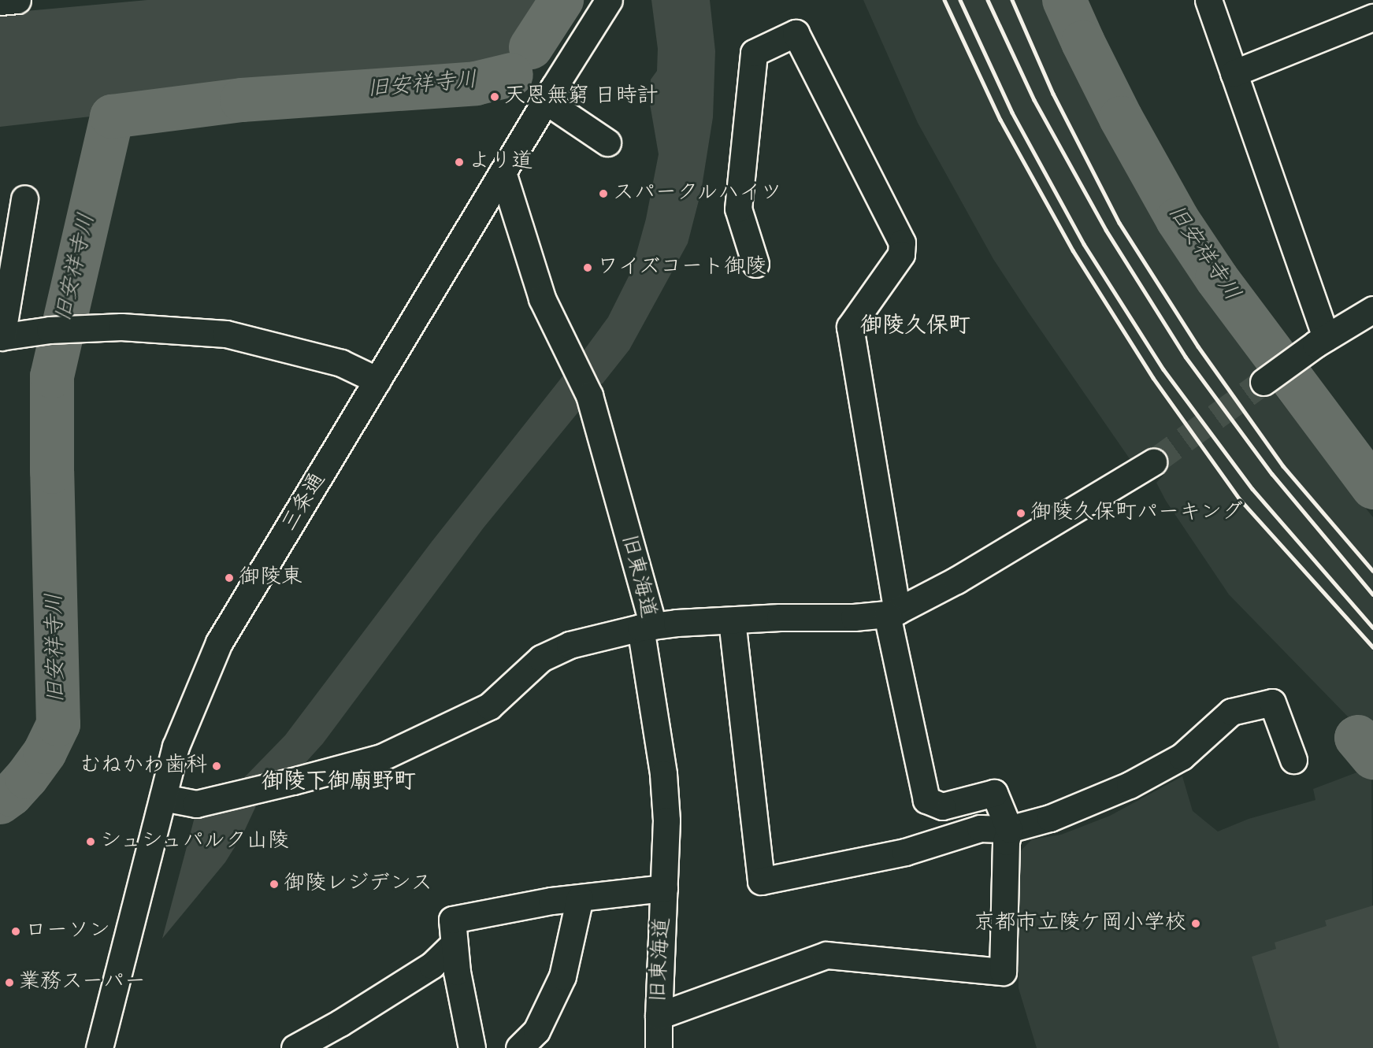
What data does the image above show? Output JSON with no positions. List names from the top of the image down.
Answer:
{
  "streets": {
    "street": ["三条通", "旧東海道"]
  },
  "crossings": [
    ["三条通", "旧東海道"]
  ],
  "districts": ["御陵久保町", "御陵下御廟野町"],
  "water": ["旧安祥寺川"],
  "places": [
    "天恩無窮 日時計",
    "より道",
    "スパークルハイツ",
    "ワイズコート御陵",
    "御陵久保町パーキング",
    "御陵東",
    "むねかわ歯科",
    "シュシュパルク山陵",
    "御陵レジデンス",
    "京都市立陵ケ岡小学校",
    "ローソン",
    "業務スーパー"
  ]
}
